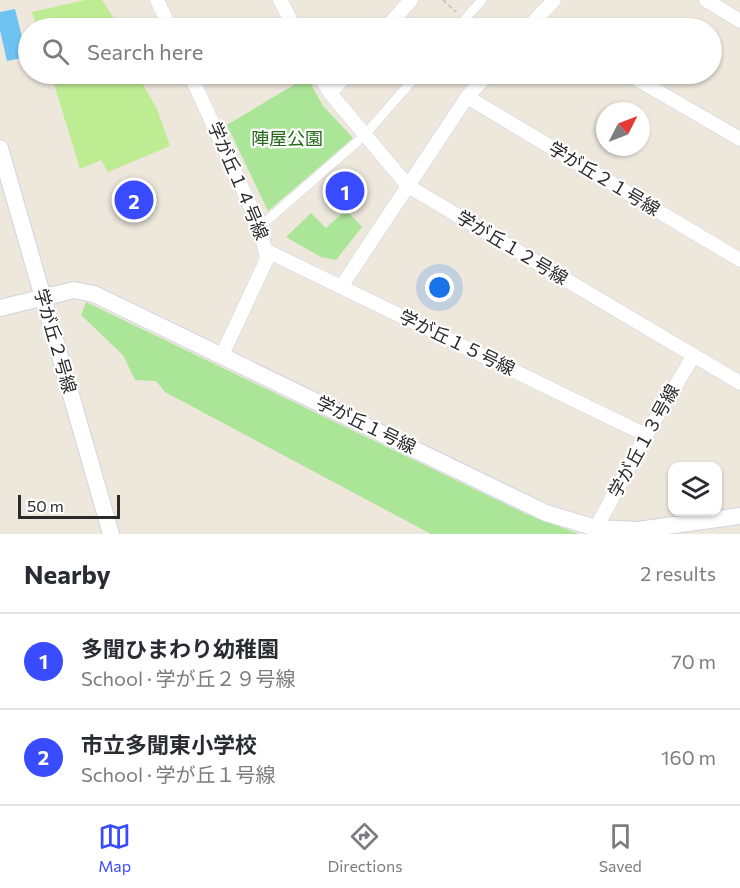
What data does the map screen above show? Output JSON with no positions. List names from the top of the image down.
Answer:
{
  "streets": {
    "street": [
      "学が丘２１号線",
      "学が丘１４号線",
      "学が丘１２号線",
      "学が丘２号線",
      "学が丘１５号線",
      "学が丘１号線",
      "学が丘１３号線"
    ]
  },
  "crossings": [
    ["学が丘１４号線", "学が丘１５号線"],
    ["学が丘１４号線", "学が丘１号線"],
    ["学が丘１２号線", "学が丘１３号線"],
    ["学が丘２号線", "学が丘１号線"],
    ["学が丘１５号線", "学が丘１３号線"],
    ["学が丘１号線", "学が丘１３号線"]
  ],
  "parks": ["陣屋公園"],
  "scale_bar": "50 m",
  "north": "top right",
  "page": {
    "search": "Search here",
    "pins": ["1", "2"],
    "scale": "50 m",
    "heading": ["Nearby", "2 results"],
    "list": [
      {
        "mark": "1",
        "name": "多聞ひまわり幼稚園",
        "note": "School · 学が丘２９号線",
        "value": "70 m"
      },
      {
        "mark": "2",
        "name": "市立多聞東小学校",
        "note": "School · 学が丘１号線",
        "value": "160 m"
      }
    ],
    "nav": ["Map", "Directions", "Saved"]
  }
}
